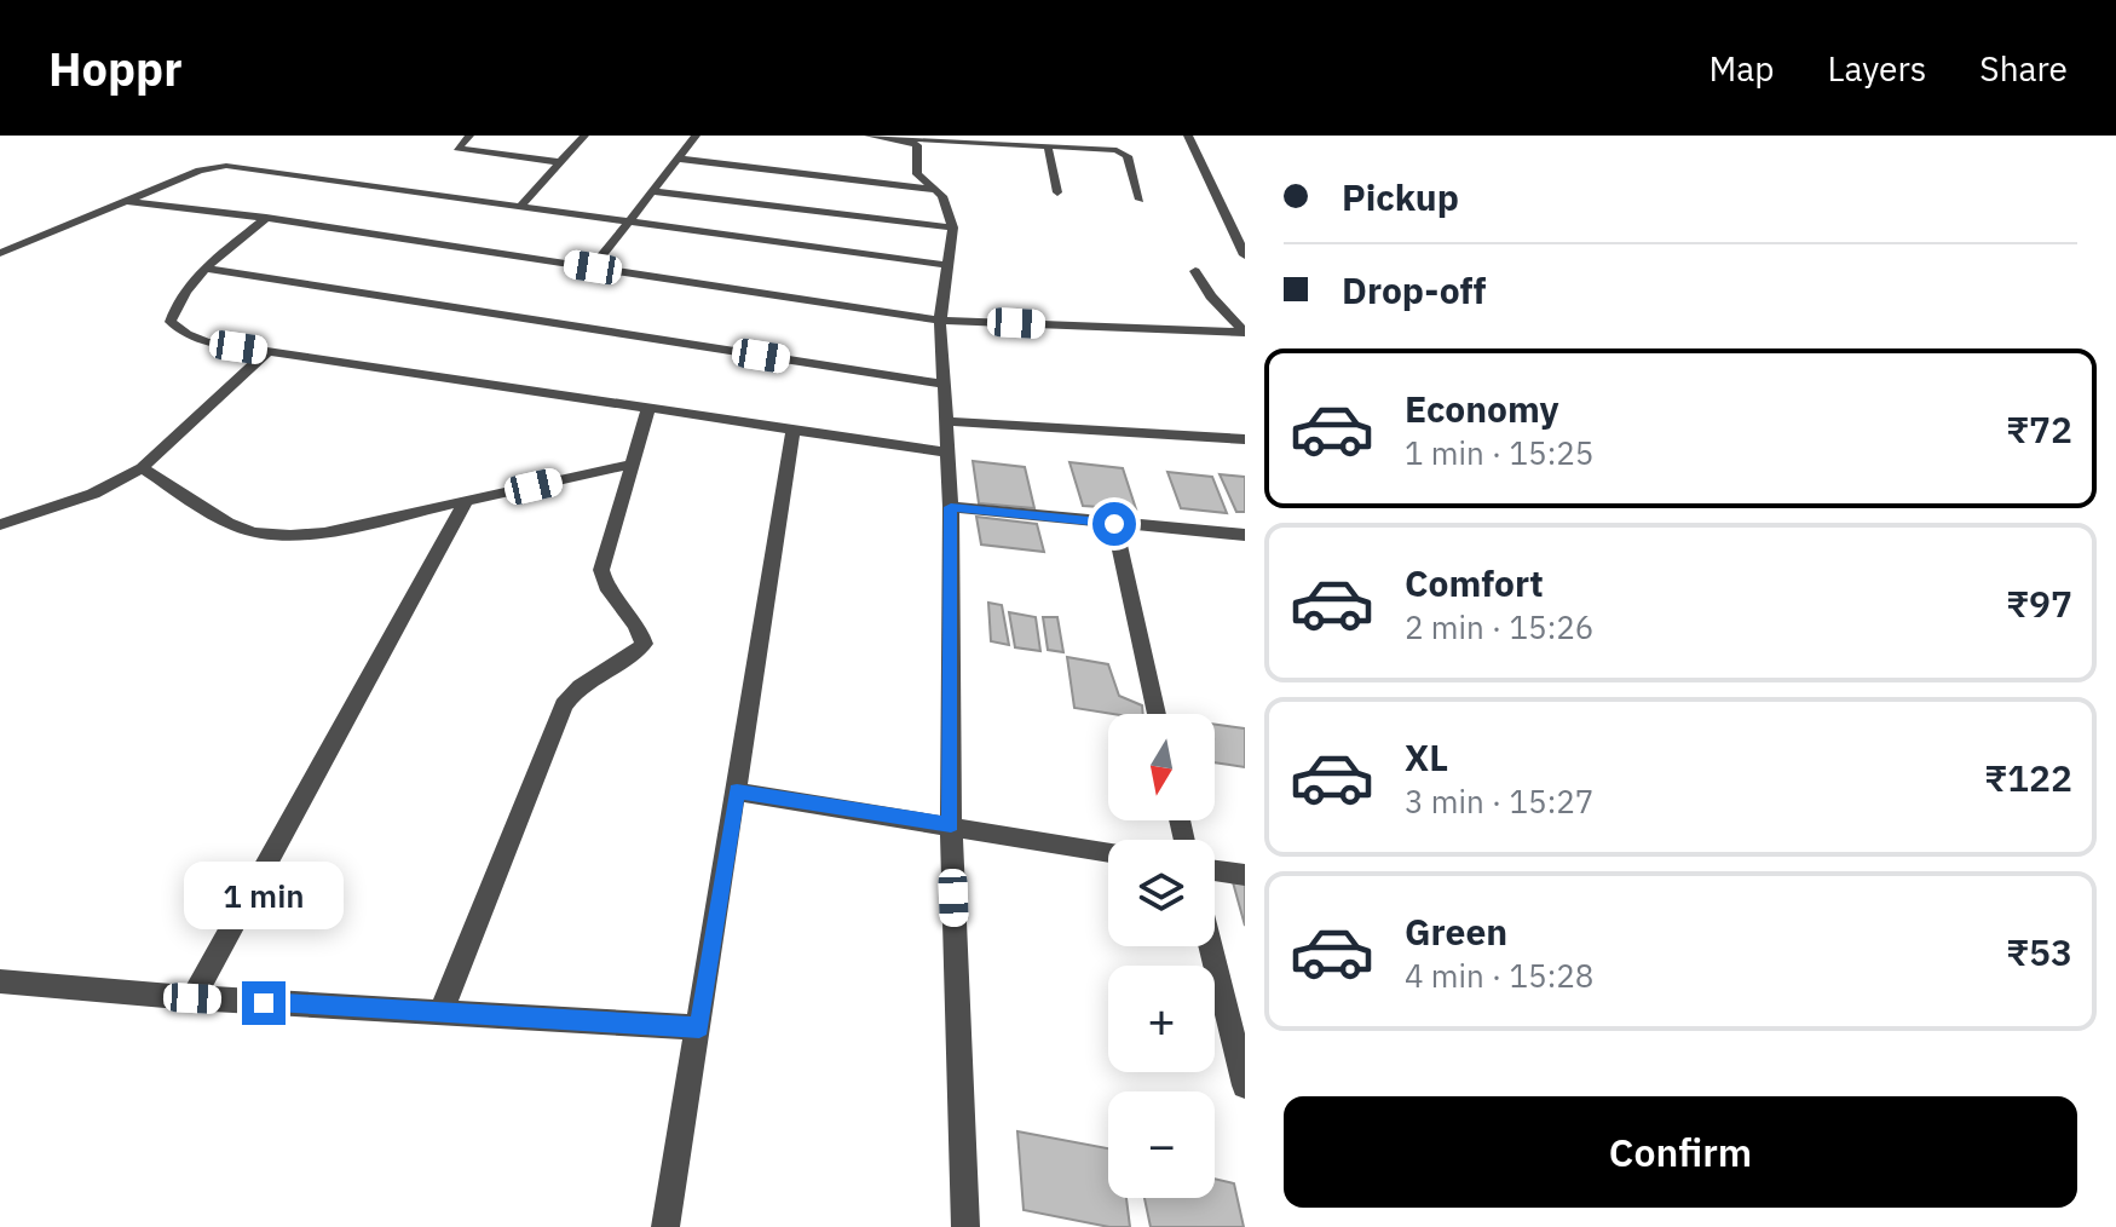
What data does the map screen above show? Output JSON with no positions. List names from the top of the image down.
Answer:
{
  "north": "bottom",
  "page": {
    "header": "Hoppr",
    "nav": ["Map", "Layers", "Share"],
    "banner": ["Pickup", "Drop-off"],
    "list": [
      {
        "name": "Economy",
        "note": "1 min · 15:25",
        "value": "₹72"
      },
      {
        "name": "Comfort",
        "note": "2 min · 15:26",
        "value": "₹97"
      },
      {
        "name": "XL",
        "note": "3 min · 15:27",
        "value": "₹122"
      },
      {
        "name": "Green",
        "note": "4 min · 15:28",
        "value": "₹53"
      }
    ],
    "map_buttons": ["+", "−"],
    "bubble": "1 min",
    "buttons": "Confirm"
  }
}
